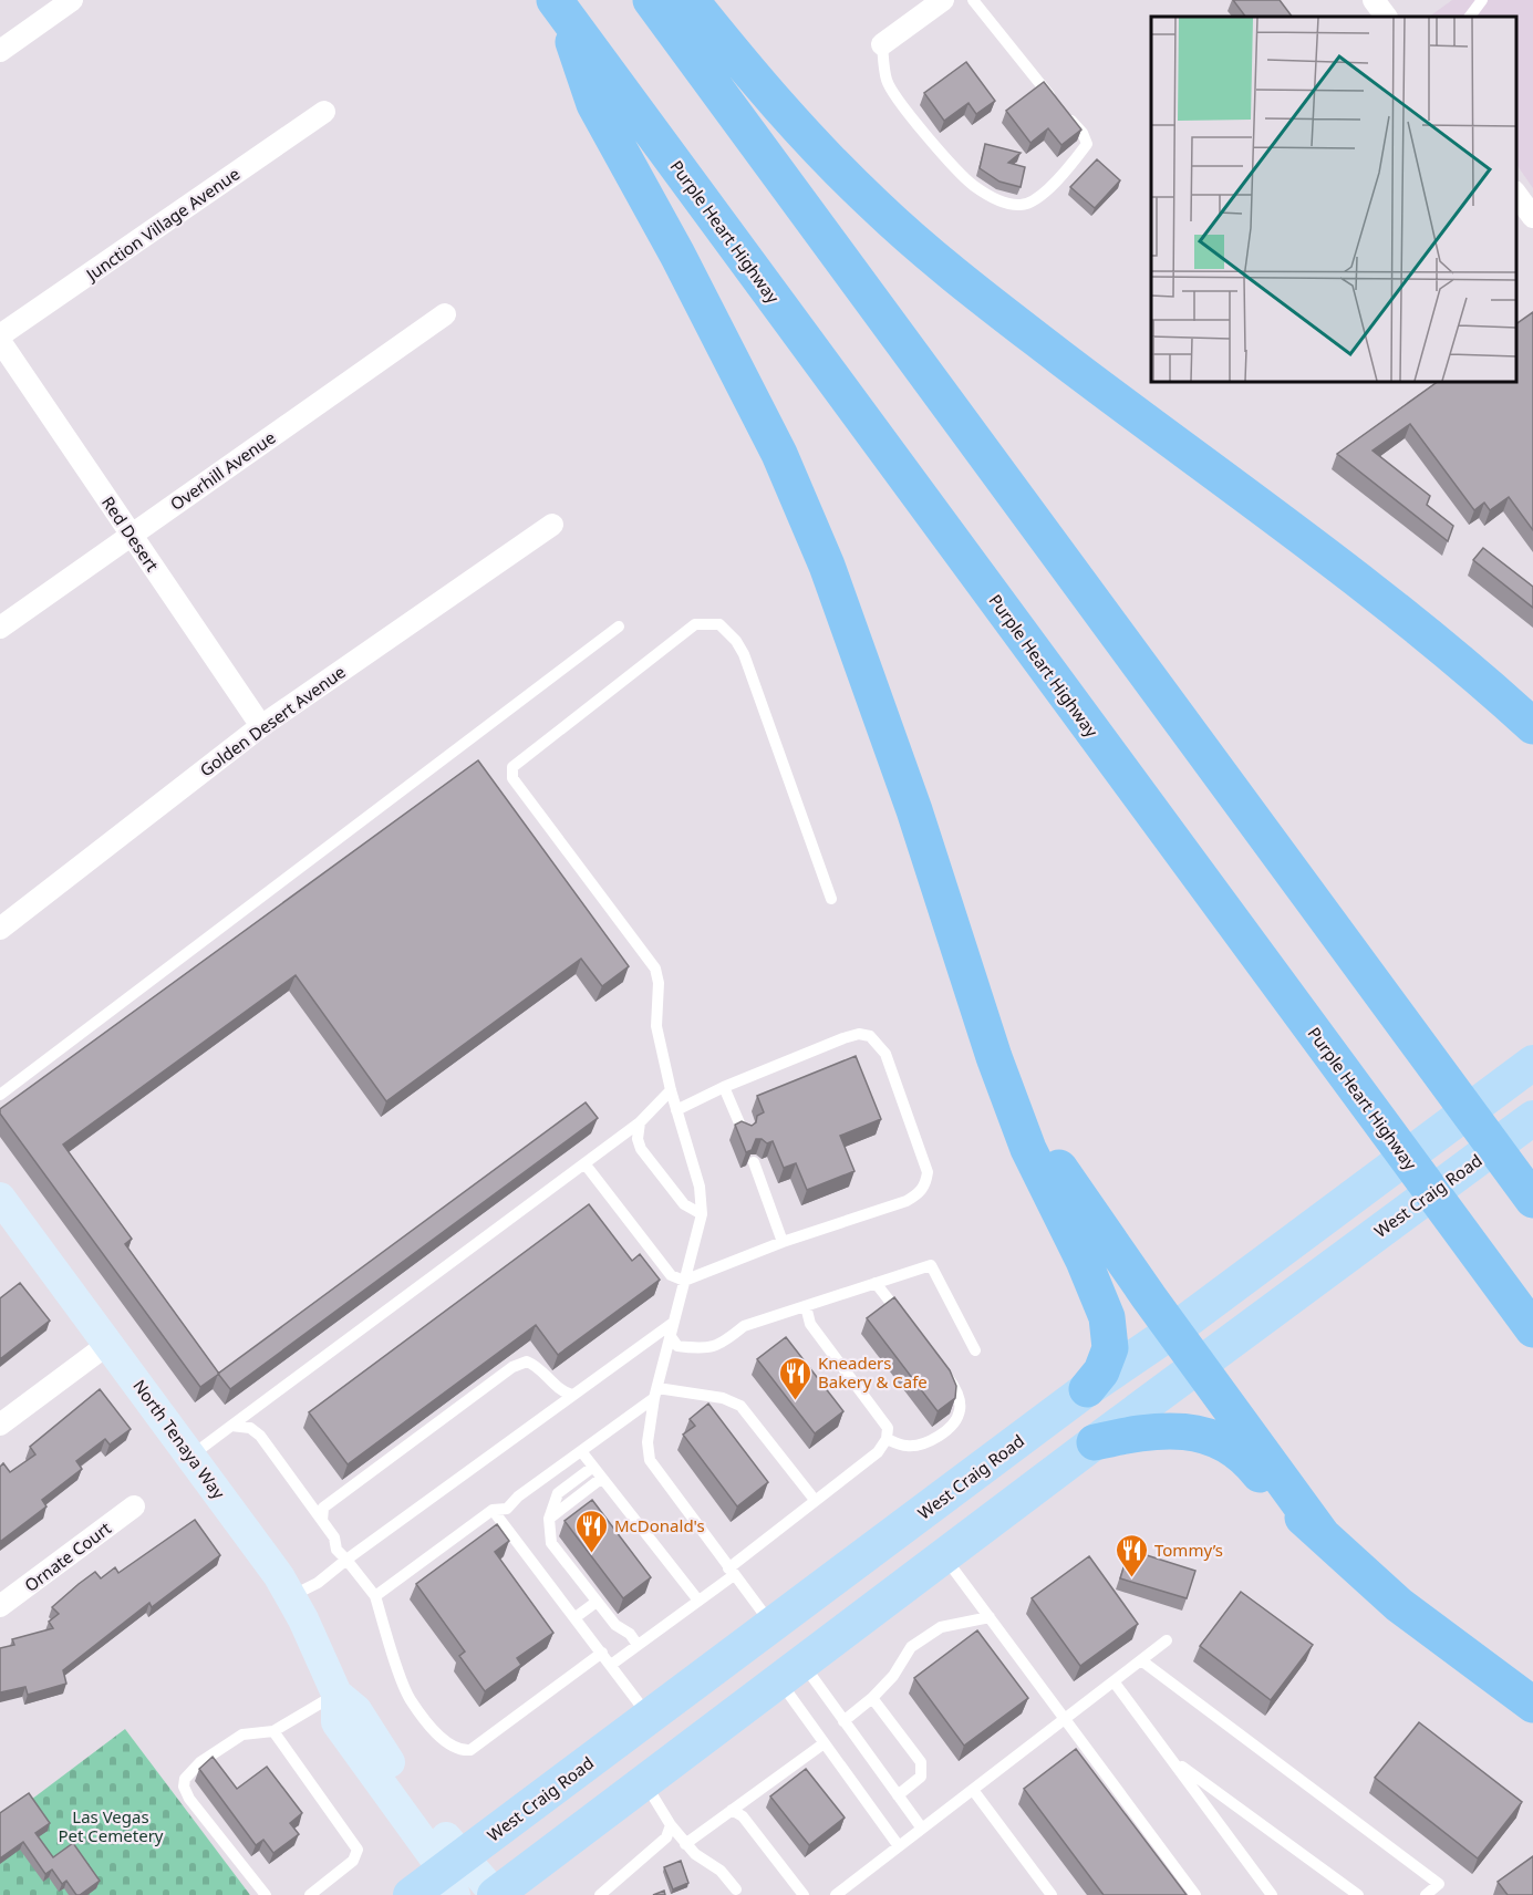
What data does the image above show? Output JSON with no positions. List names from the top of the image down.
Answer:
{
  "streets": {
    "highway": ["Purple Heart Highway"],
    "main road": ["West Craig Road", "North Tenaya Way"],
    "street": [
      "Junction Village Avenue",
      "Overhill Avenue",
      "Red Desert",
      "Golden Desert Avenue",
      "Ornate Court"
    ]
  },
  "crossings": [
    ["Overhill Avenue", "Red Desert"],
    ["Red Desert", "Golden Desert Avenue"],
    ["West Craig Road", "North Tenaya Way"]
  ],
  "parks": ["Las Vegas Pet Cemetery"],
  "places": {
    "restaurant": ["Kneaders Bakery & Cafe", "McDonald's", "Tommy’s"]
  }
}
